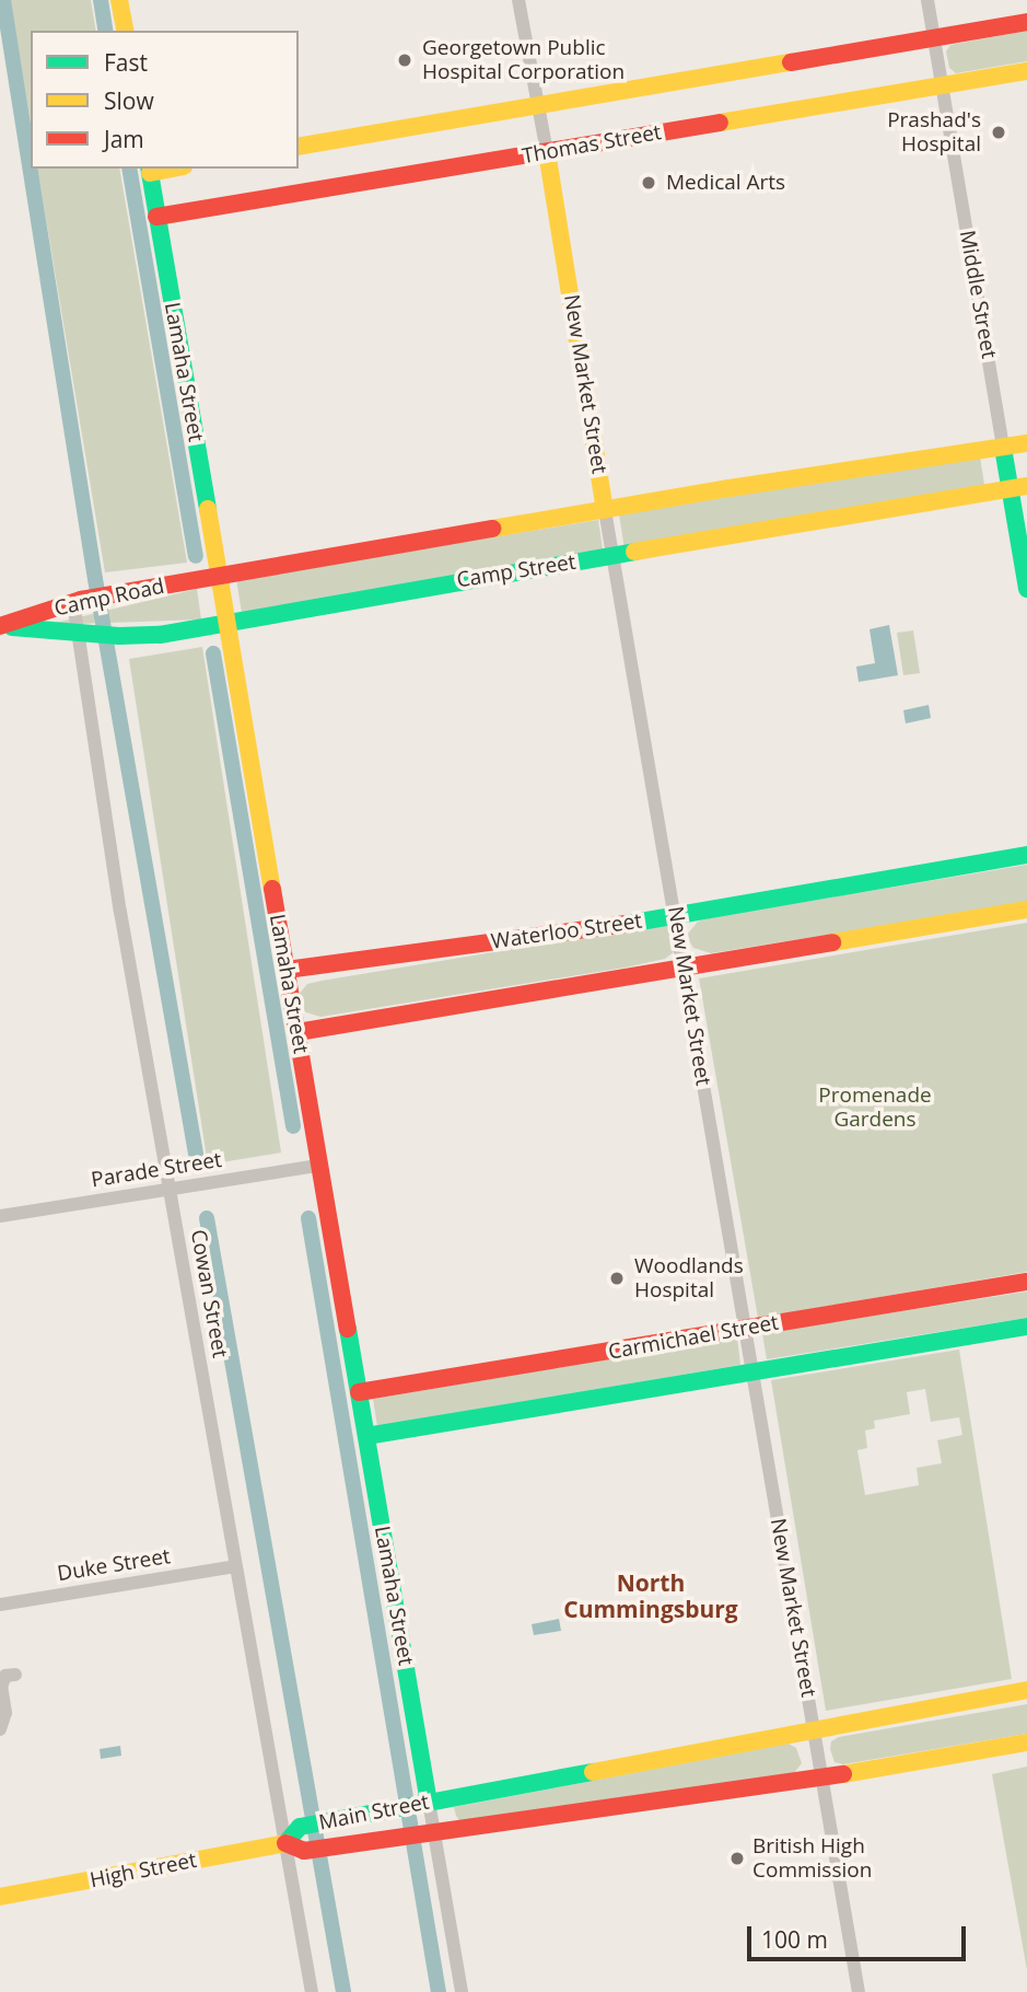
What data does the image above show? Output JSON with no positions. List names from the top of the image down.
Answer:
{
  "streets": {
    "street": [
      "Thomas Street",
      "Middle Street",
      "Lamaha Street",
      "New Market Street",
      "Camp Street",
      "Camp Road",
      "Waterloo Street",
      "Parade Street",
      "Cowan Street",
      "Carmichael Street",
      "Duke Street",
      "Main Street",
      "High Street"
    ]
  },
  "crossings": [
    ["Thomas Street", "Middle Street"],
    ["Thomas Street", "Lamaha Street"],
    ["Thomas Street", "New Market Street"],
    ["Middle Street", "Camp Street"],
    ["Lamaha Street", "Camp Street"],
    ["Lamaha Street", "Camp Road"],
    ["Lamaha Street", "Waterloo Street"],
    ["Lamaha Street", "Parade Street"],
    ["Lamaha Street", "Carmichael Street"],
    ["Lamaha Street", "Main Street"],
    ["New Market Street", "Camp Street"],
    ["New Market Street", "Waterloo Street"],
    ["New Market Street", "Carmichael Street"],
    ["New Market Street", "Main Street"],
    ["Camp Street", "Camp Road"],
    ["Camp Street", "Cowan Street"],
    ["Camp Road", "Cowan Street"],
    ["Parade Street", "Cowan Street"],
    ["Cowan Street", "Duke Street"],
    ["Cowan Street", "Main Street"],
    ["Cowan Street", "High Street"],
    ["Main Street", "High Street"]
  ],
  "districts": ["North Cummingsburg"],
  "parks": ["Promenade Gardens"],
  "places": [
    "Georgetown Public Hospital Corporation",
    "Prashad's Hospital",
    "Medical Arts",
    "Woodlands Hospital",
    "British High Commission"
  ],
  "legend": ["Fast", "Slow", "Jam"],
  "scale_bar": "100 m"
}
